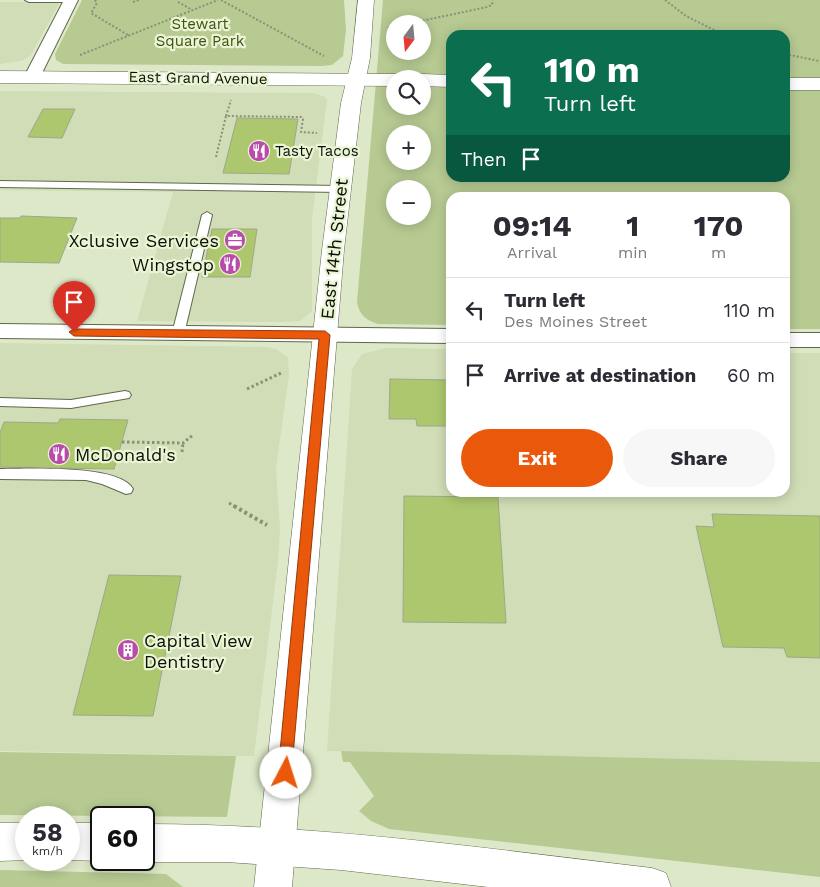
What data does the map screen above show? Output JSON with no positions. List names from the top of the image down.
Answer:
{
  "streets": {
    "main road": ["East Grand Avenue", "East 14th Street"]
  },
  "crossings": [
    ["East Grand Avenue", "East 14th Street"]
  ],
  "parks": ["Stewart Square Park"],
  "places": {
    "restaurant": ["Tasty Tacos", "Wingstop", "McDonald's"],
    "office": ["Xclusive Services"],
    "building": ["Capital View Dentistry"]
  },
  "north": "bottom",
  "page": {
    "map_buttons": ["+", "−"],
    "turn": ["110 m", "Turn left"],
    "then": "Then",
    "eta": [
      "09:14",
      "Arrival",
      "1",
      "min",
      "170",
      "m"
    ],
    "list": [
      {
        "name": "Turn left",
        "note": "Des Moines Street",
        "value": "110 m"
      },
      {
        "name": "Arrive at destination",
        "value": "60 m"
      }
    ],
    "buttons": ["Exit", "Share"],
    "speed": "58 km/h",
    "limit": "60"
  }
}
